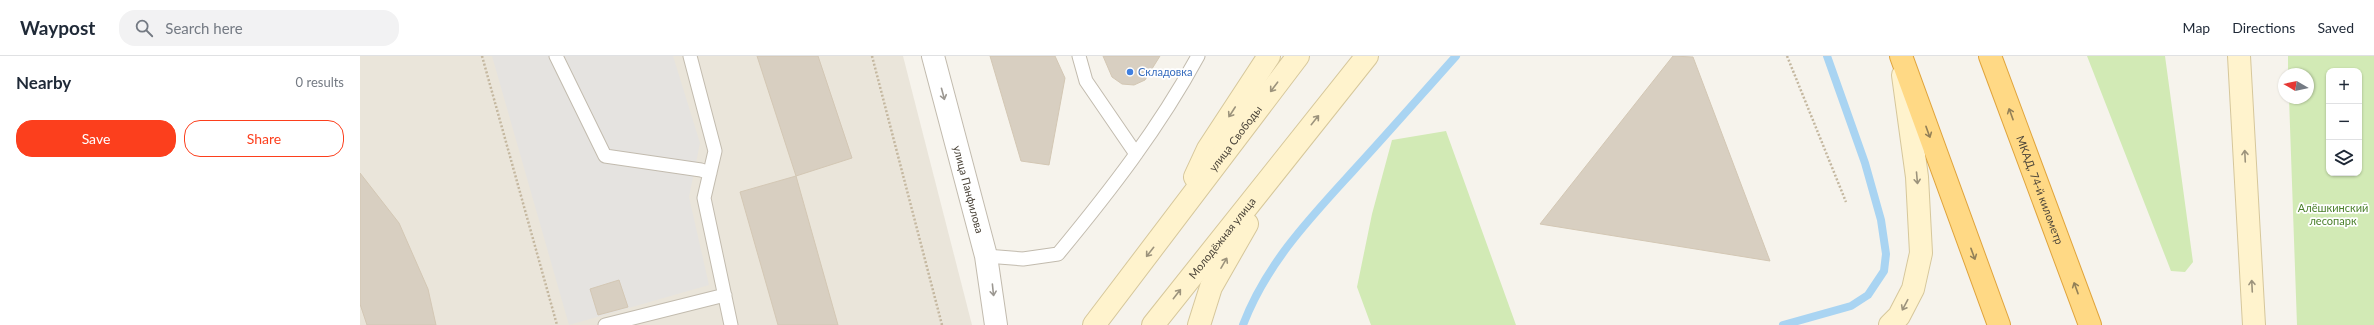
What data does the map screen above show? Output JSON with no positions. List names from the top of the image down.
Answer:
{
  "streets": {
    "highway": ["МКАД, 74-й километр"],
    "main road": ["улица Свободы", "Молодёжная улица"],
    "street": ["улица Панфилова"]
  },
  "one_way": ["улица Панфилова"],
  "parks": ["Алёшкинский лесопарк"],
  "places": ["Складовка"],
  "north": "left",
  "page": {
    "header": "Waypost",
    "search": "Search here",
    "nav": ["Map", "Directions", "Saved"],
    "heading": ["Nearby", "0 results"],
    "map_buttons": ["+", "−"],
    "buttons": ["Save", "Share"]
  }
}
